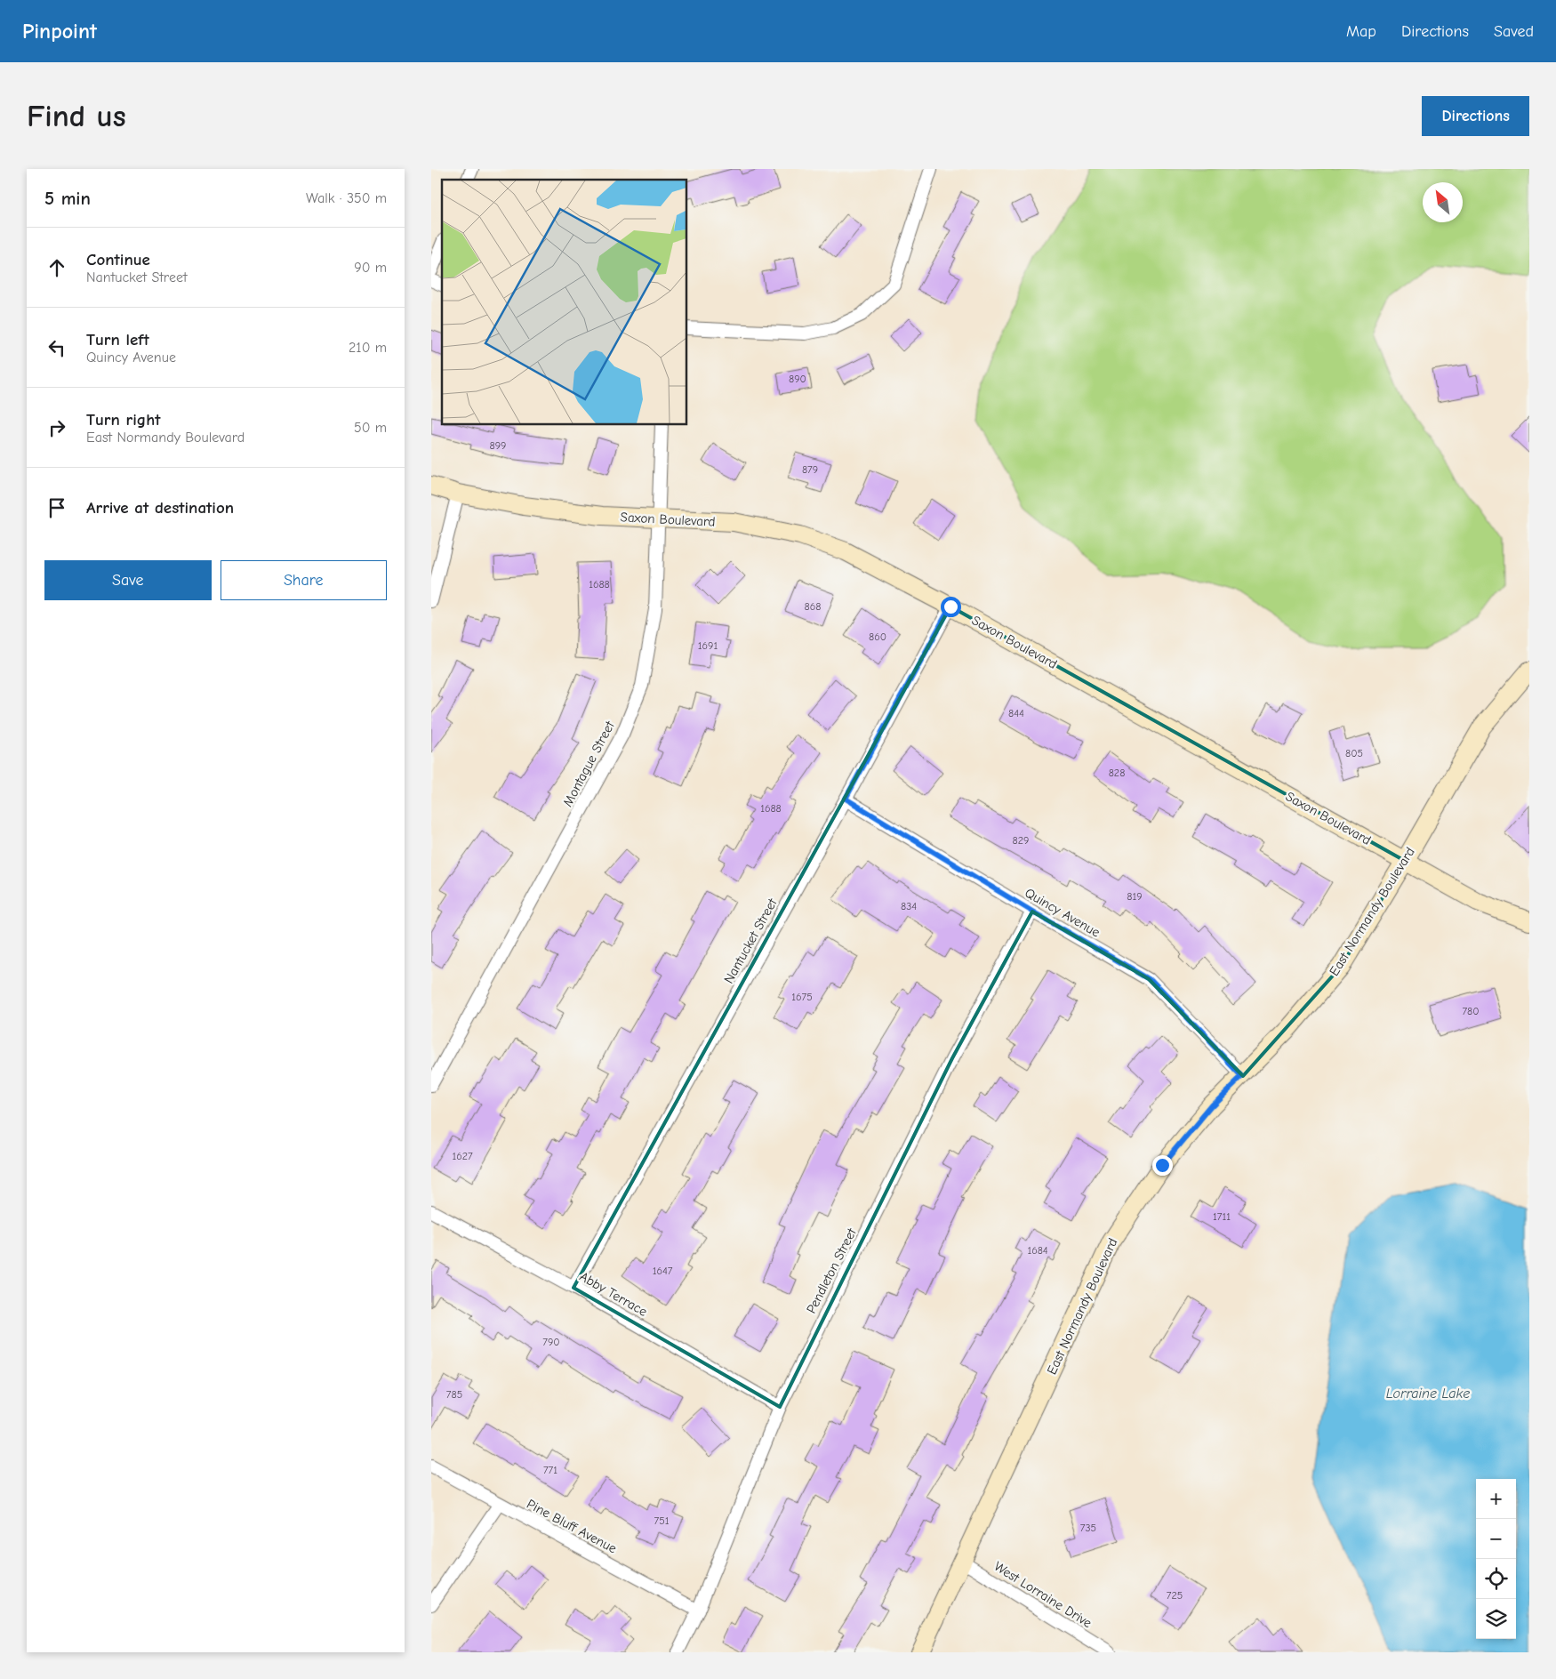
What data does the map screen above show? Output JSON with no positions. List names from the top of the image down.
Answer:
{
  "streets": {
    "main road": ["Saxon Boulevard", "East Normandy Boulevard"],
    "street": [
      "Montague Street",
      "Quincy Avenue",
      "Nantucket Street",
      "Pendleton Street",
      "Abby Terrace",
      "Pine Bluff Avenue",
      "West Lorraine Drive"
    ]
  },
  "crossings": [
    ["Saxon Boulevard", "Montague Street"],
    ["Saxon Boulevard", "East Normandy Boulevard"],
    ["Saxon Boulevard", "Nantucket Street"],
    ["East Normandy Boulevard", "Quincy Avenue"],
    ["East Normandy Boulevard", "West Lorraine Drive"],
    ["Quincy Avenue", "Nantucket Street"],
    ["Quincy Avenue", "Pendleton Street"],
    ["Nantucket Street", "Abby Terrace"],
    ["Pendleton Street", "Abby Terrace"],
    ["Pendleton Street", "Pine Bluff Avenue"]
  ],
  "water": ["Lorraine Lake"],
  "house_numbers": [
    "890",
    "899",
    "879",
    "1688",
    "868",
    "860",
    "1691",
    "844",
    "805",
    "828",
    "1688",
    "829",
    "819",
    "834",
    "1675",
    "780",
    "1627",
    "1711",
    "1684",
    "1647",
    "790",
    "785",
    "771",
    "751",
    "735",
    "725"
  ],
  "north": "top left",
  "page": {
    "header": "Pinpoint",
    "nav": ["Map", "Directions", "Saved"],
    "buttons": [
      "Directions",
      ["Save", "Share"]
    ],
    "title": "Find us",
    "heading": ["5 min", "Walk · 350 m"],
    "list": [
      ["Continue", "Nantucket Street", "90 m"],
      ["Turn left", "Quincy Avenue", "210 m"],
      ["Turn right", "East Normandy Boulevard", "50 m"],
      "Arrive at destination"
    ],
    "map_buttons": ["+", "−"]
  }
}
